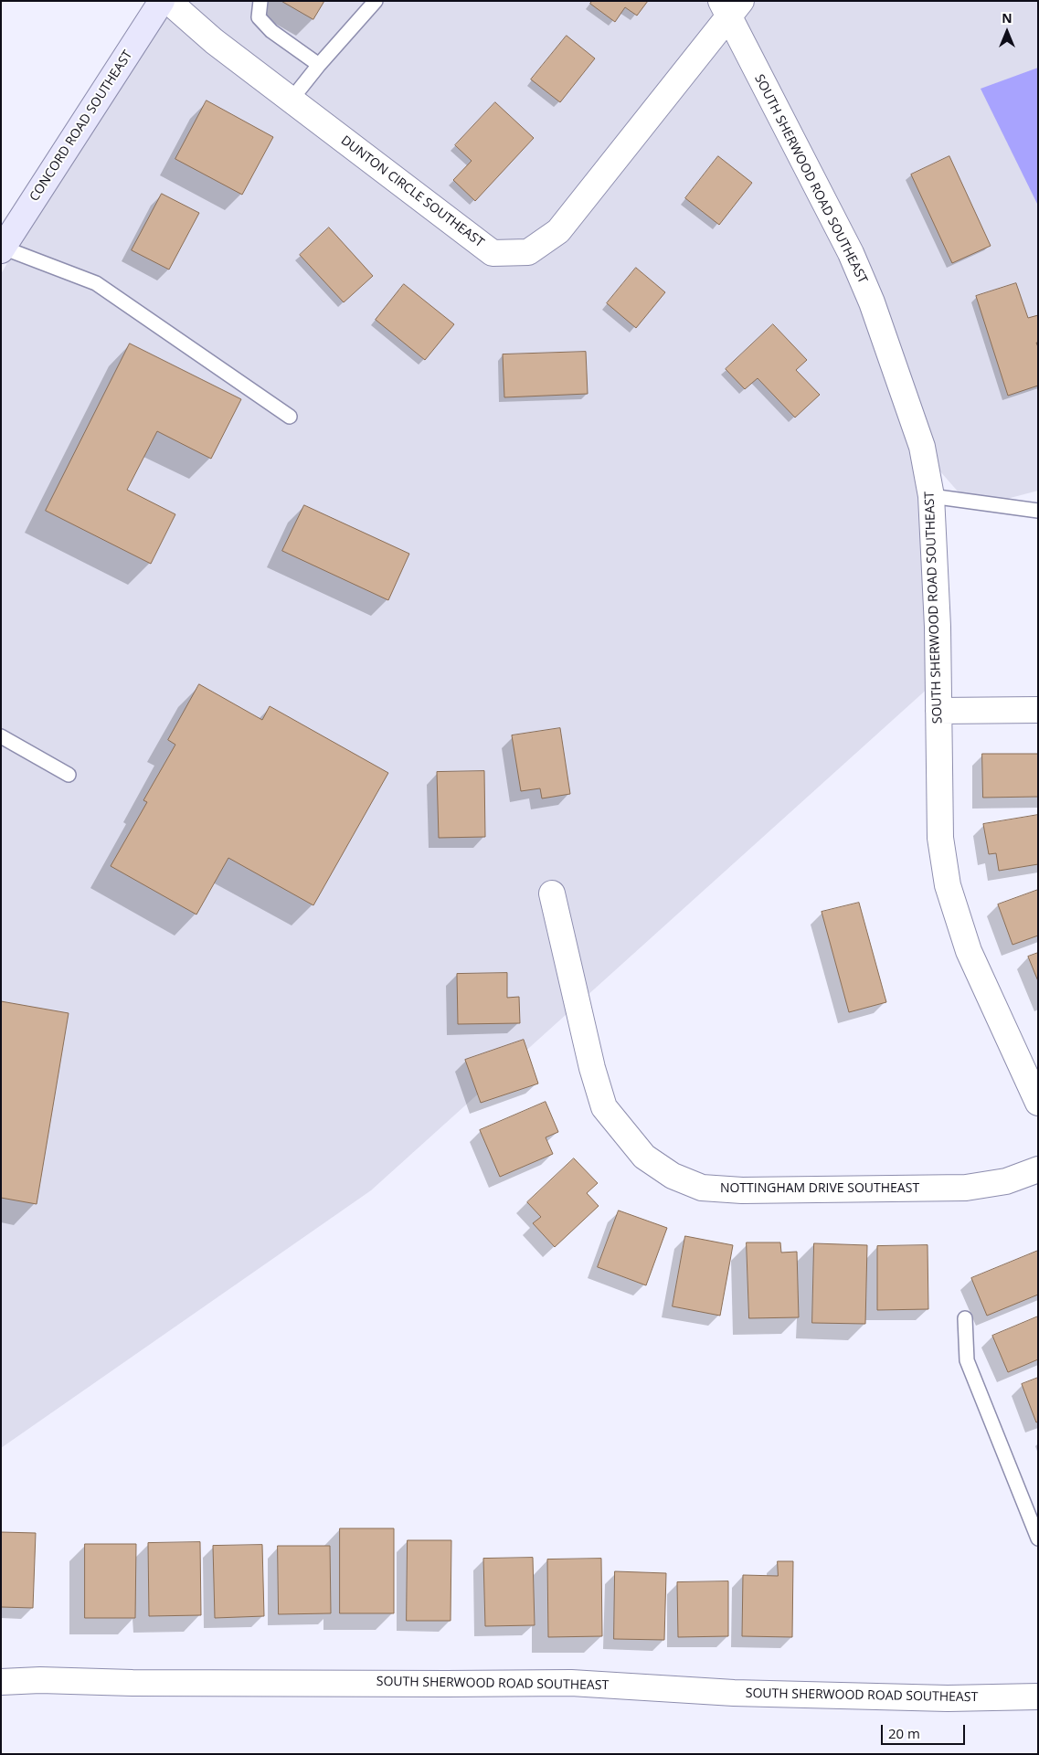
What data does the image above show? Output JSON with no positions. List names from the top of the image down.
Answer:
{
  "streets": {
    "street": [
      "CONCORD ROAD SOUTHEAST",
      "SOUTH SHERWOOD ROAD SOUTHEAST",
      "DUNTON CIRCLE SOUTHEAST",
      "NOTTINGHAM DRIVE SOUTHEAST"
    ]
  },
  "crossings": [
    ["SOUTH SHERWOOD ROAD SOUTHEAST", "DUNTON CIRCLE SOUTHEAST"]
  ],
  "scale_bar": "20 m",
  "north": "top"
}
